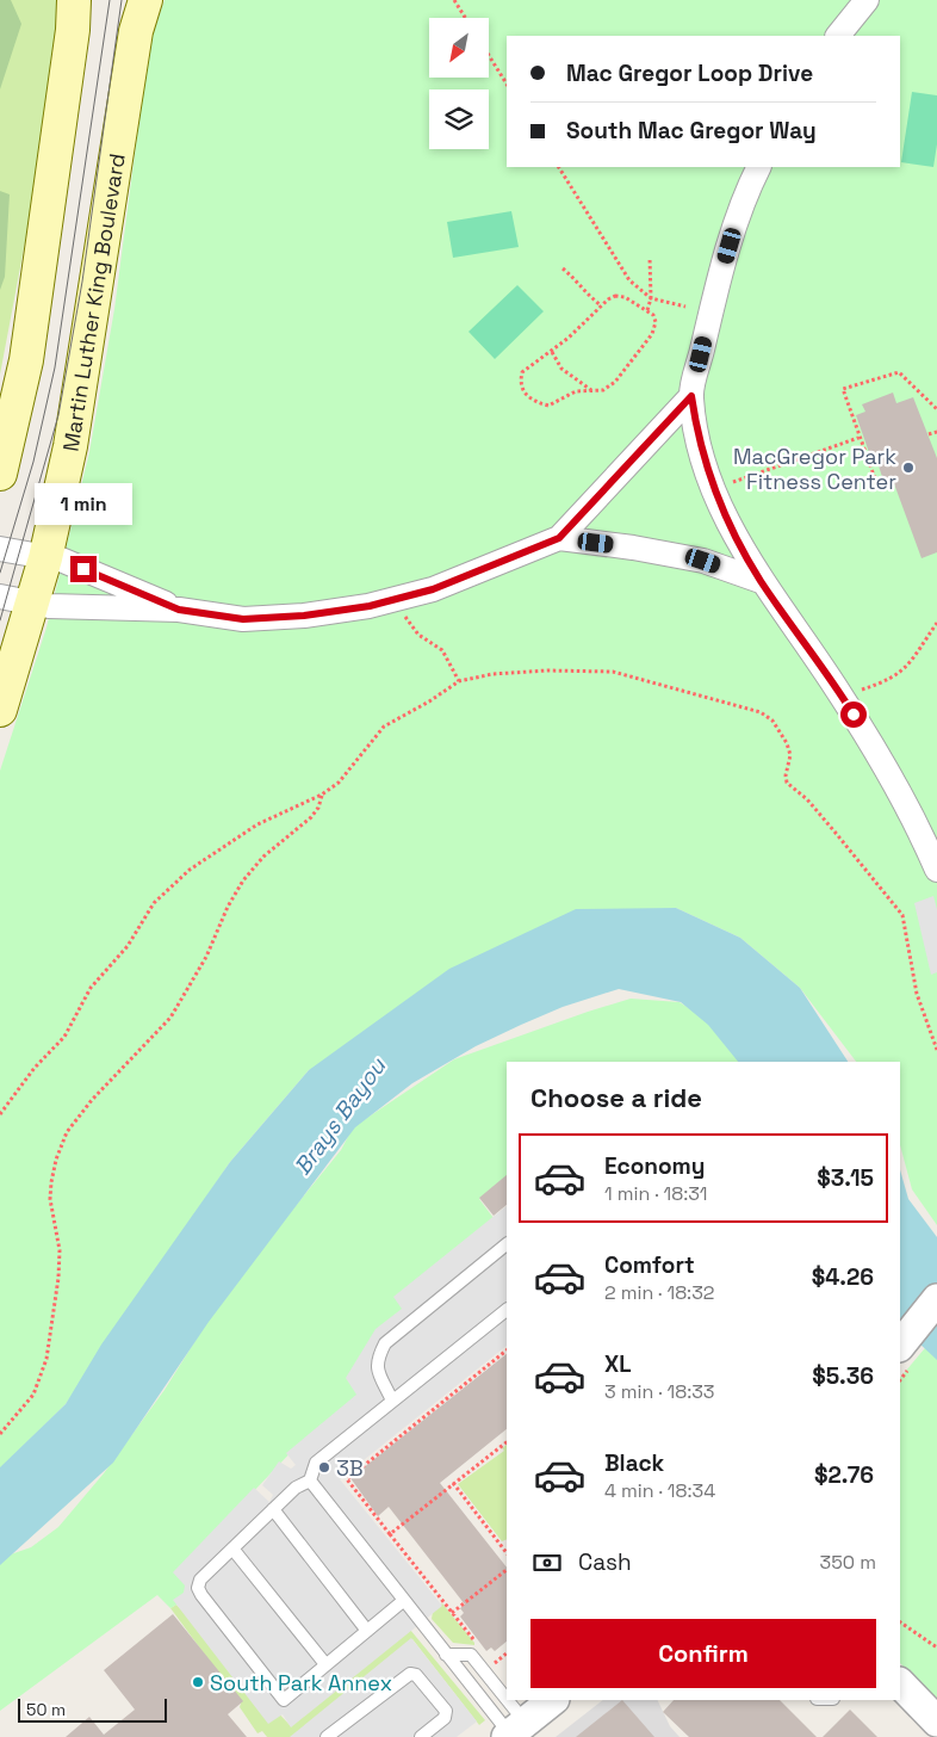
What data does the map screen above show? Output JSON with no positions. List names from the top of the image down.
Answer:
{
  "streets": {
    "main road": ["Martin Luther King Boulevard"]
  },
  "water": ["Brays Bayou"],
  "places": ["MacGregor Park Fitness Center", "3B", "South Park Annex"],
  "scale_bar": "50 m",
  "north": "bottom left",
  "page": {
    "banner": ["Mac Gregor Loop Drive", "South Mac Gregor Way"],
    "bubble": "1 min",
    "heading": "Choose a ride",
    "list": [
      {
        "name": "Economy",
        "note": "1 min · 18:31",
        "value": "$3.15"
      },
      {
        "name": "Comfort",
        "note": "2 min · 18:32",
        "value": "$4.26"
      },
      {
        "name": "XL",
        "note": "3 min · 18:33",
        "value": "$5.36"
      },
      {
        "name": "Black",
        "note": "4 min · 18:34",
        "value": "$2.76"
      }
    ],
    "pay": ["Cash", "350 m"],
    "buttons": "Confirm",
    "scale": "50 m"
  }
}
